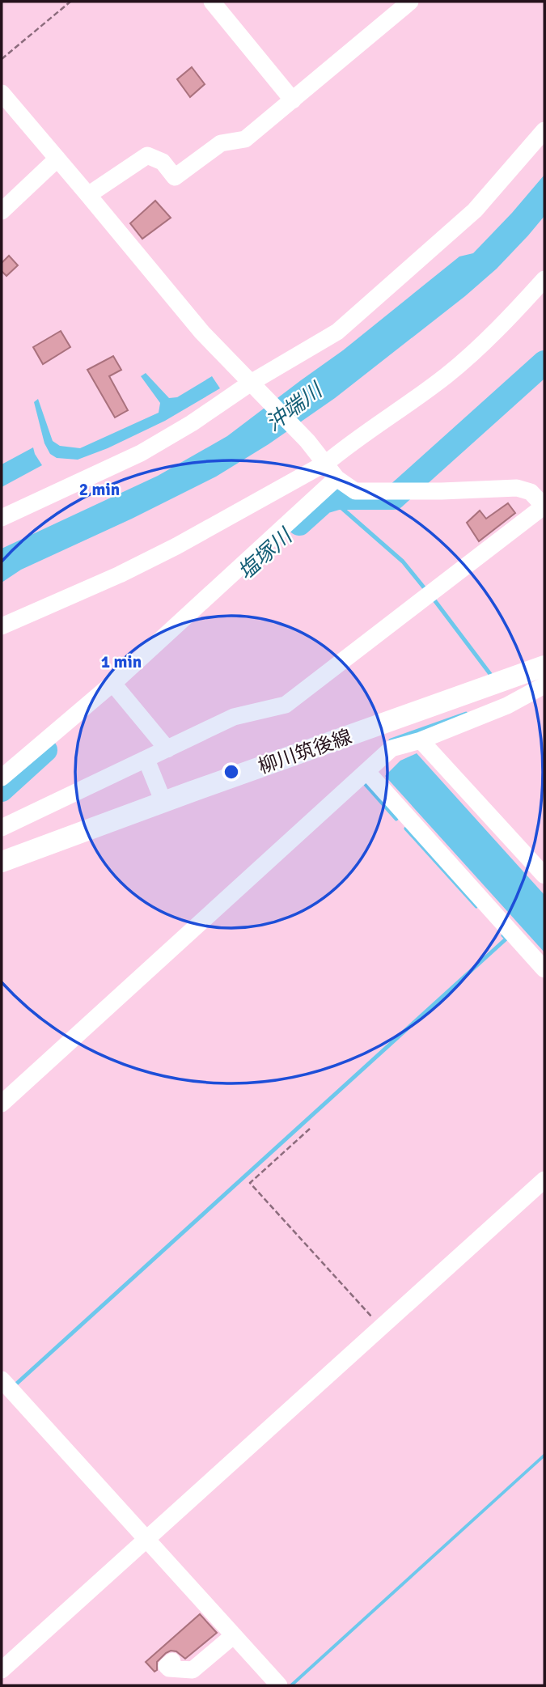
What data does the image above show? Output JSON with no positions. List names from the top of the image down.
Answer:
{
  "streets": {
    "main road": ["柳川筑後線"]
  },
  "water": ["沖端川", "塩塚川"],
  "rings": ["2 min", "1 min"]
}
